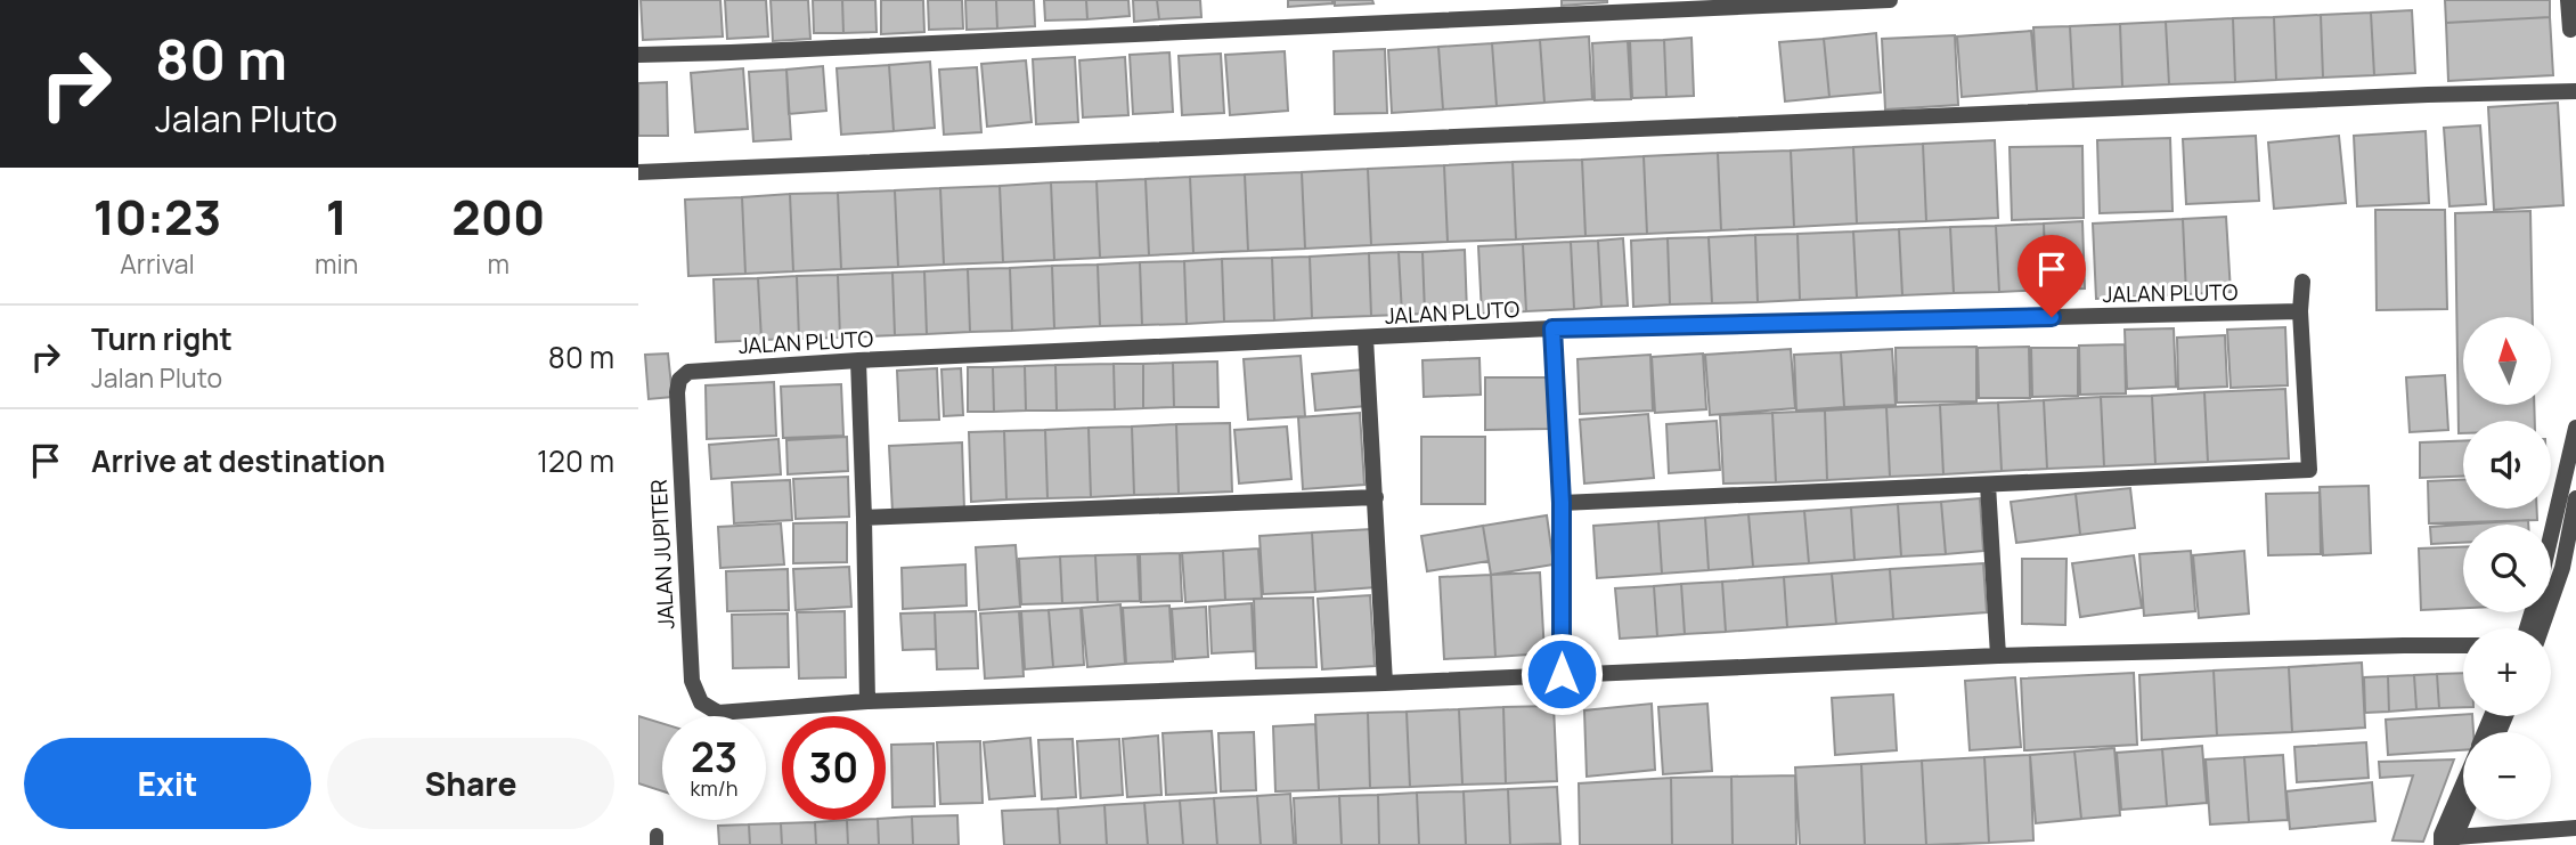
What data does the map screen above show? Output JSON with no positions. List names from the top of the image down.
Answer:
{
  "streets": {
    "street": ["JALAN PLUTO", "JALAN JUPITER"]
  },
  "crossings": [
    ["JALAN PLUTO", "JALAN JUPITER"]
  ],
  "north": "top",
  "page": {
    "turn": ["80 m", "Jalan Pluto"],
    "eta": [
      "10:23",
      "Arrival",
      "1",
      "min",
      "200",
      "m"
    ],
    "list": [
      {
        "name": "Turn right",
        "note": "Jalan Pluto",
        "value": "80 m"
      },
      {
        "name": "Arrive at destination",
        "value": "120 m"
      }
    ],
    "map_buttons": ["+", "−"],
    "speed": "23 km/h",
    "limit": "30",
    "buttons": ["Exit", "Share"]
  }
}
